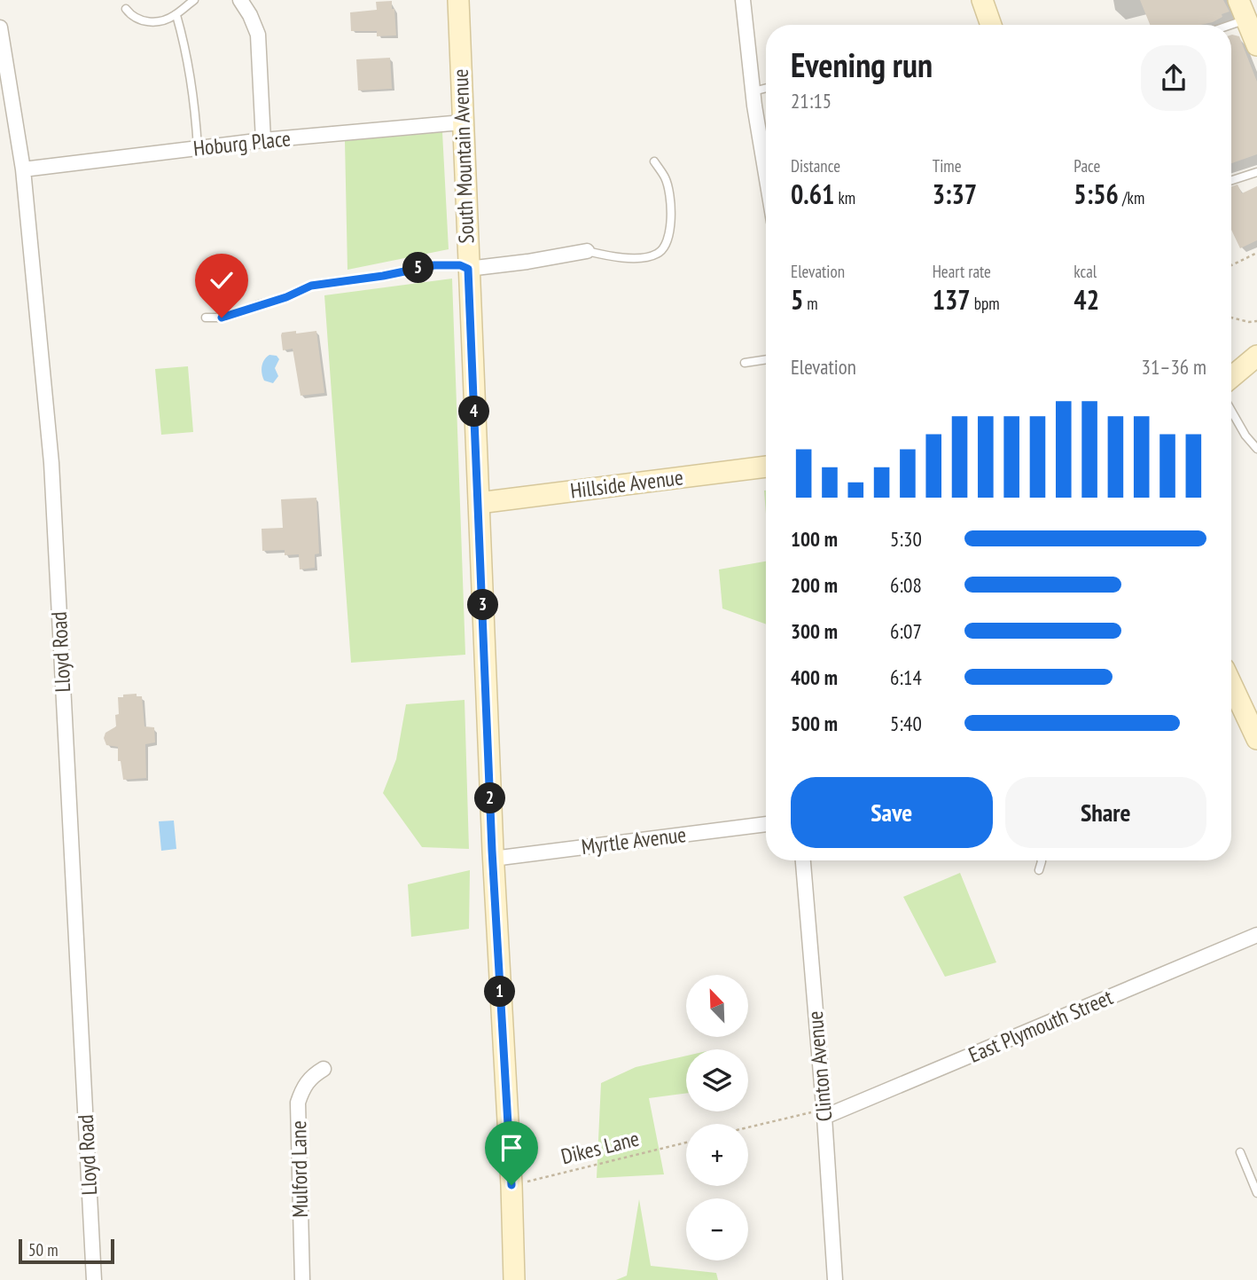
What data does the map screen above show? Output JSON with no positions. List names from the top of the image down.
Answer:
{
  "streets": {
    "street": [
      "Hoburg Place",
      "South Mountain Avenue",
      "Hillside Avenue",
      "Lloyd Road",
      "Myrtle Avenue",
      "East Plymouth Street",
      "Clinton Avenue",
      "Mulford Lane"
    ],
    "path": ["Dikes Lane"]
  },
  "crossings": [
    ["Hoburg Place", "South Mountain Avenue"],
    ["Hoburg Place", "Lloyd Road"],
    ["South Mountain Avenue", "Hillside Avenue"],
    ["South Mountain Avenue", "Myrtle Avenue"],
    ["South Mountain Avenue", "Dikes Lane"],
    ["East Plymouth Street", "Clinton Avenue"]
  ],
  "scale_bar": "50 m",
  "north": "top left",
  "page": {
    "heading": ["Evening run", "21:15"],
    "stats": [
      ["Distance", "0.61 km"],
      ["Time", "3:37"],
      ["Pace", "5:56 /km"],
      ["Elevation", "5 m"],
      ["Heart rate", "137 bpm"],
      ["kcal", "42"]
    ],
    "pins": [
      "5",
      "4",
      "3",
      "2",
      "1"
    ],
    "chart": ["Elevation", "31–36 m"],
    "list": [
      {
        "name": "100 m",
        "note": "5:30"
      },
      {
        "name": "200 m",
        "note": "6:08"
      },
      {
        "name": "300 m",
        "note": "6:07"
      },
      {
        "name": "400 m",
        "note": "6:14"
      },
      {
        "name": "500 m",
        "note": "5:40"
      }
    ],
    "buttons": ["Save", "Share"],
    "map_buttons": ["+", "−"],
    "scale": "50 m"
  }
}
